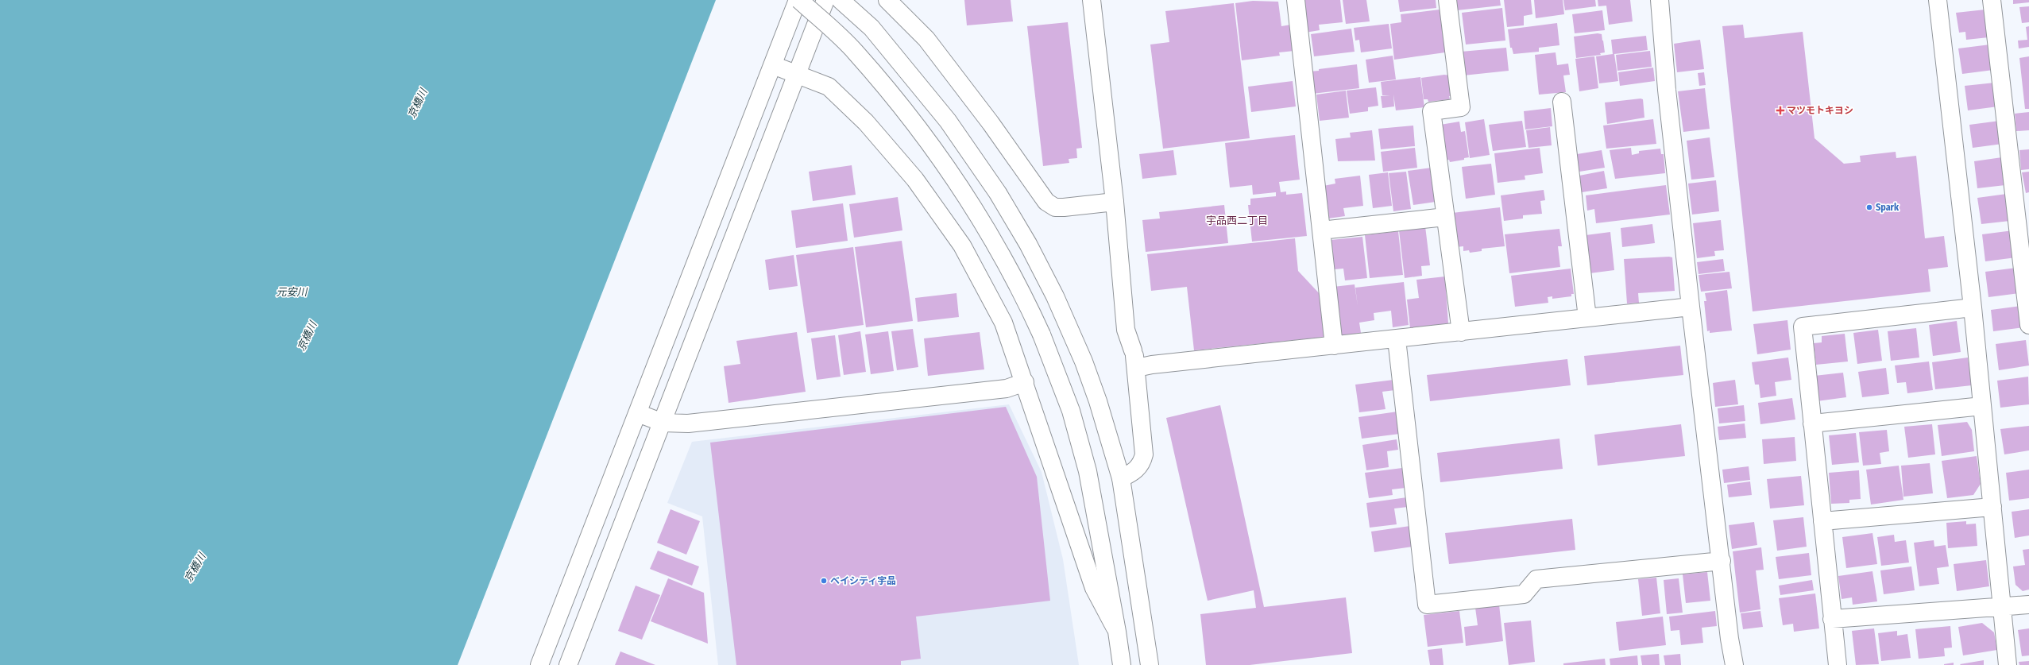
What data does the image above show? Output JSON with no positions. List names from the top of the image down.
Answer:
{
  "districts": ["宇品西二丁目"],
  "water": ["京橋川", "元安川"],
  "places": {
    "health": ["マツモトキヨシ"],
    "other": ["Spark", "ベイシティ宇品"]
  }
}
